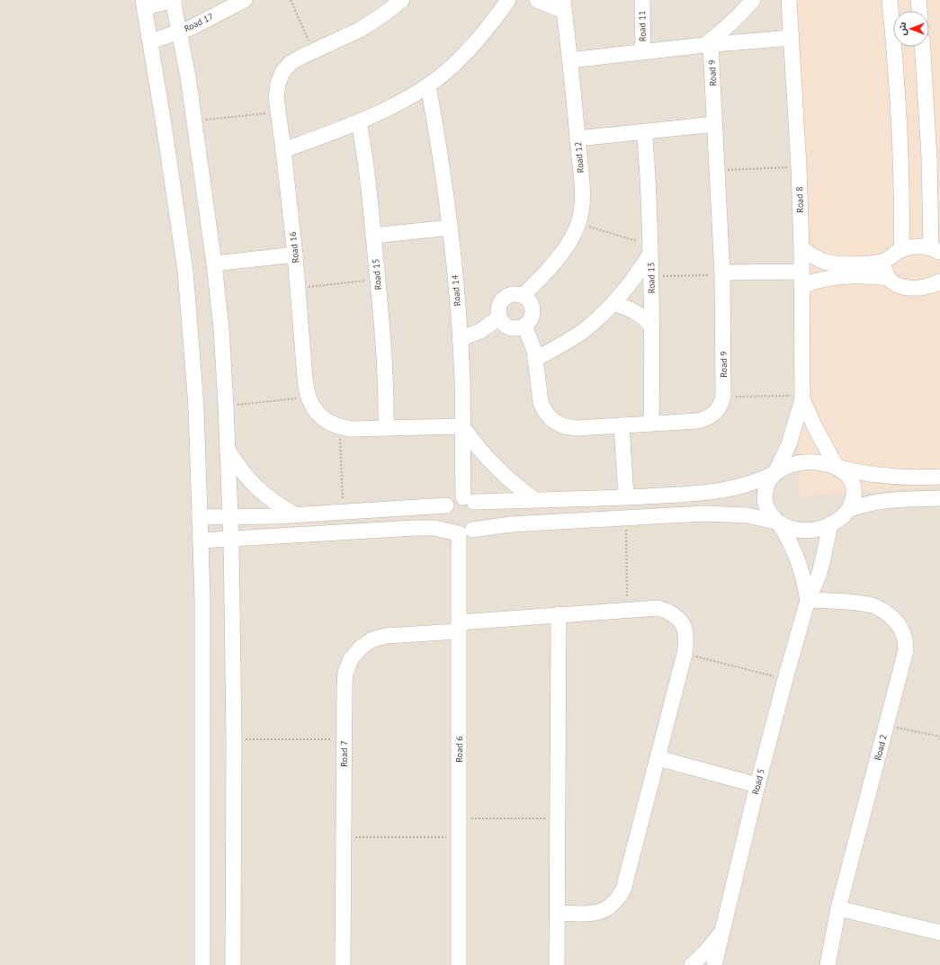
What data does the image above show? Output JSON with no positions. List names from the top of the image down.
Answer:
{
  "streets": {
    "street": [
      "Road 17",
      "Road 11",
      "Road 9",
      "Road 12",
      "Road 8",
      "Road 16",
      "Road 15",
      "Road 13",
      "Road 14",
      "Road 2",
      "Road 6",
      "Road 7",
      "Road 5"
    ]
  },
  "crossings": [
    ["Road 9", "Road 12"],
    ["Road 9", "Road 13"],
    ["Road 8", "Road 5"],
    ["Road 16", "Road 15"],
    ["Road 16", "Road 14"],
    ["Road 14", "Road 6"],
    ["Road 2", "Road 5"],
    ["Road 6", "Road 7"]
  ],
  "north": "left"
}
